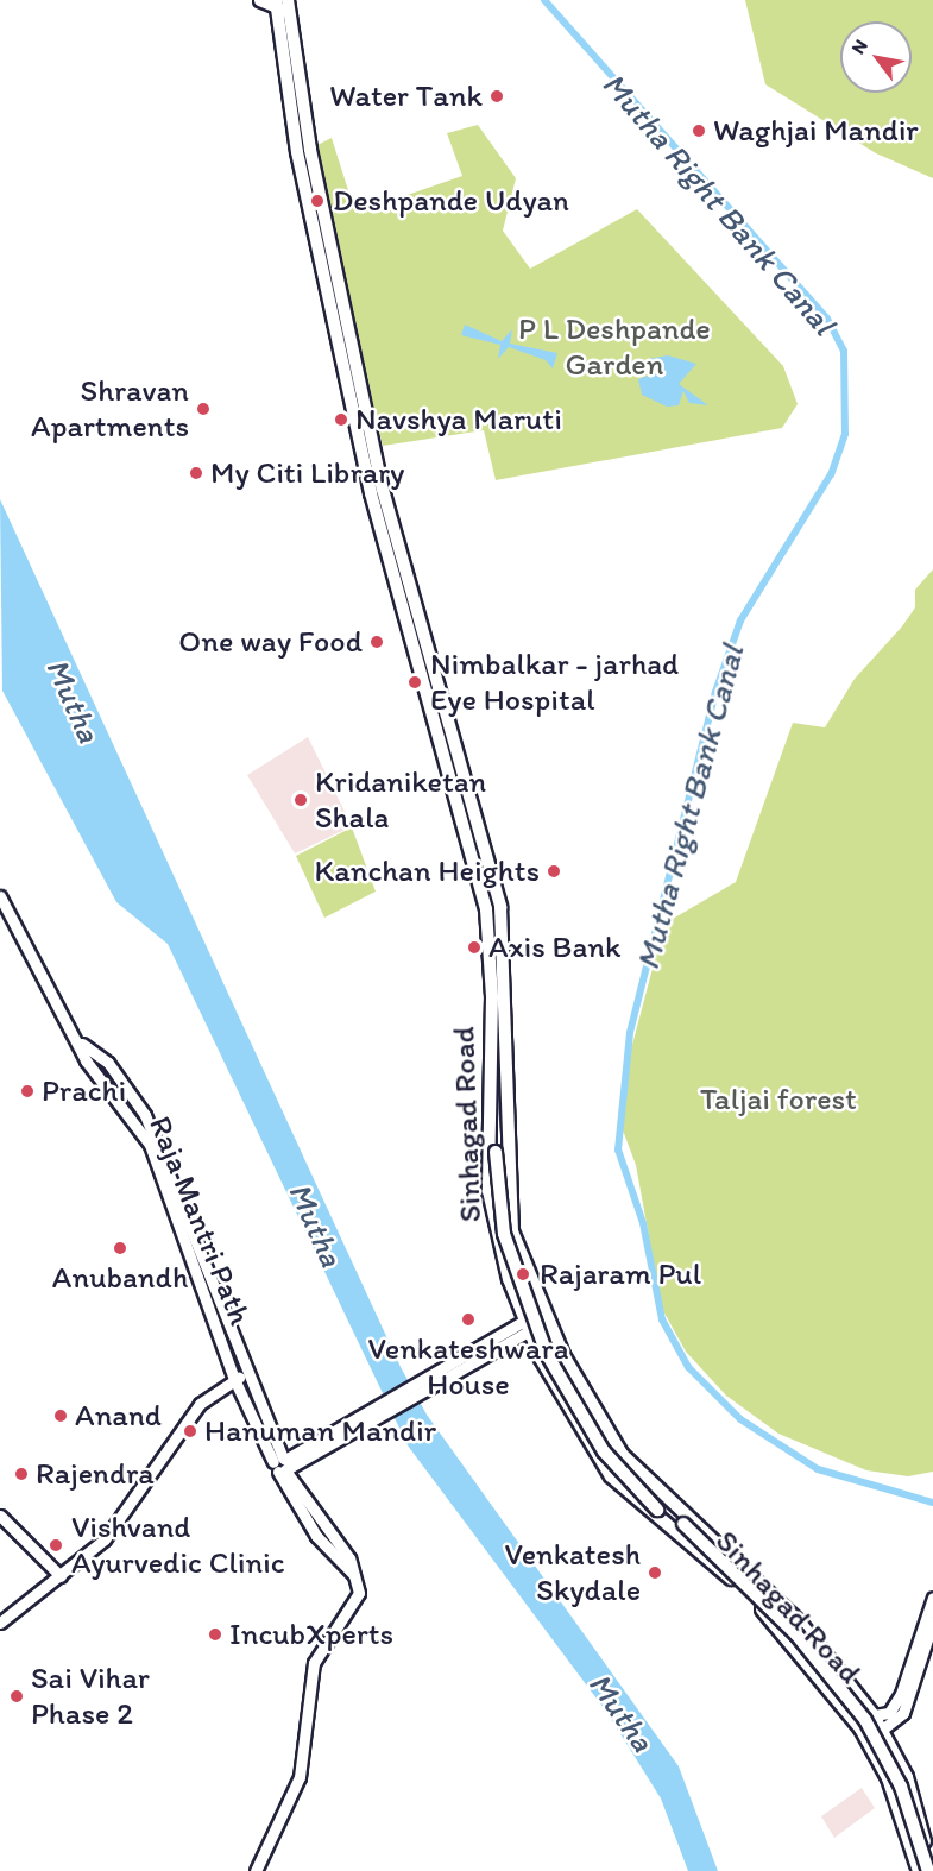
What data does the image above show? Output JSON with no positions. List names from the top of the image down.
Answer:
{
  "streets": {
    "main road": ["Sinhagad Road"],
    "street": ["Raja Mantri Path"]
  },
  "water": ["Mutha Right Bank Canal", "Mutha"],
  "parks": ["P L Deshpande Garden", "Taljai forest"],
  "places": [
    "Water Tank",
    "Waghjai Mandir",
    "Deshpande Udyan",
    "Shravan Apartments",
    "Navshya Maruti",
    "My Citi Library",
    "One way Food",
    "Nimbalkar - jarhad Eye Hospital",
    "Kridaniketan Shala",
    "Kanchan Heights",
    "Axis Bank",
    "Prachi",
    "Anubandh",
    "Rajaram Pul",
    "Venkateshwara House",
    "Anand",
    "Hanuman Mandir",
    "Rajendra",
    "Vishvand Ayurvedic Clinic",
    "Venkatesh Skydale",
    "IncubXperts",
    "Sai Vihar Phase 2"
  ],
  "north": "top left"
}
